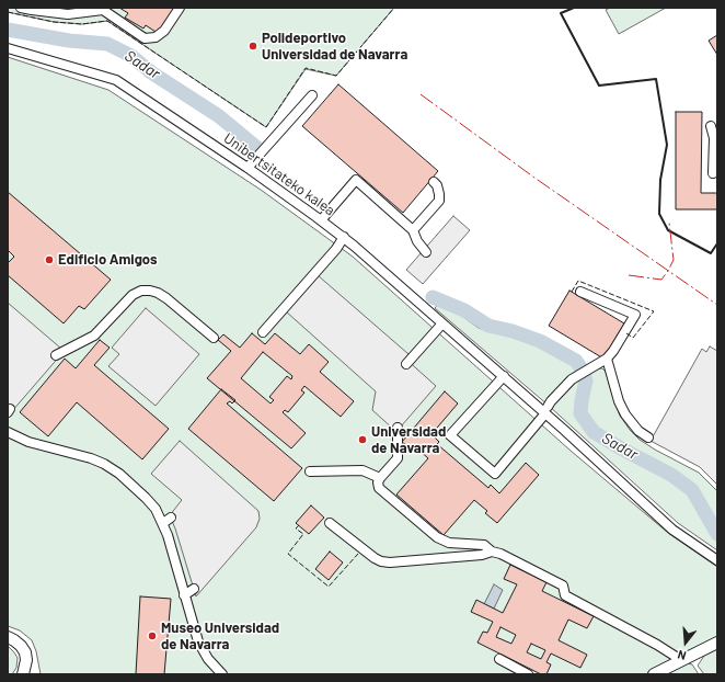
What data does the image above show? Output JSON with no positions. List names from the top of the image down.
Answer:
{
  "streets": {
    "street": ["Unibertsitateko kalea"]
  },
  "water": ["Sadar"],
  "places": [
    "Polideportivo Universidad de Navarra",
    "Edificio Amigos",
    "Universidad de Navarra",
    "Museo Universidad de Navarra"
  ],
  "north": "bottom"
}
